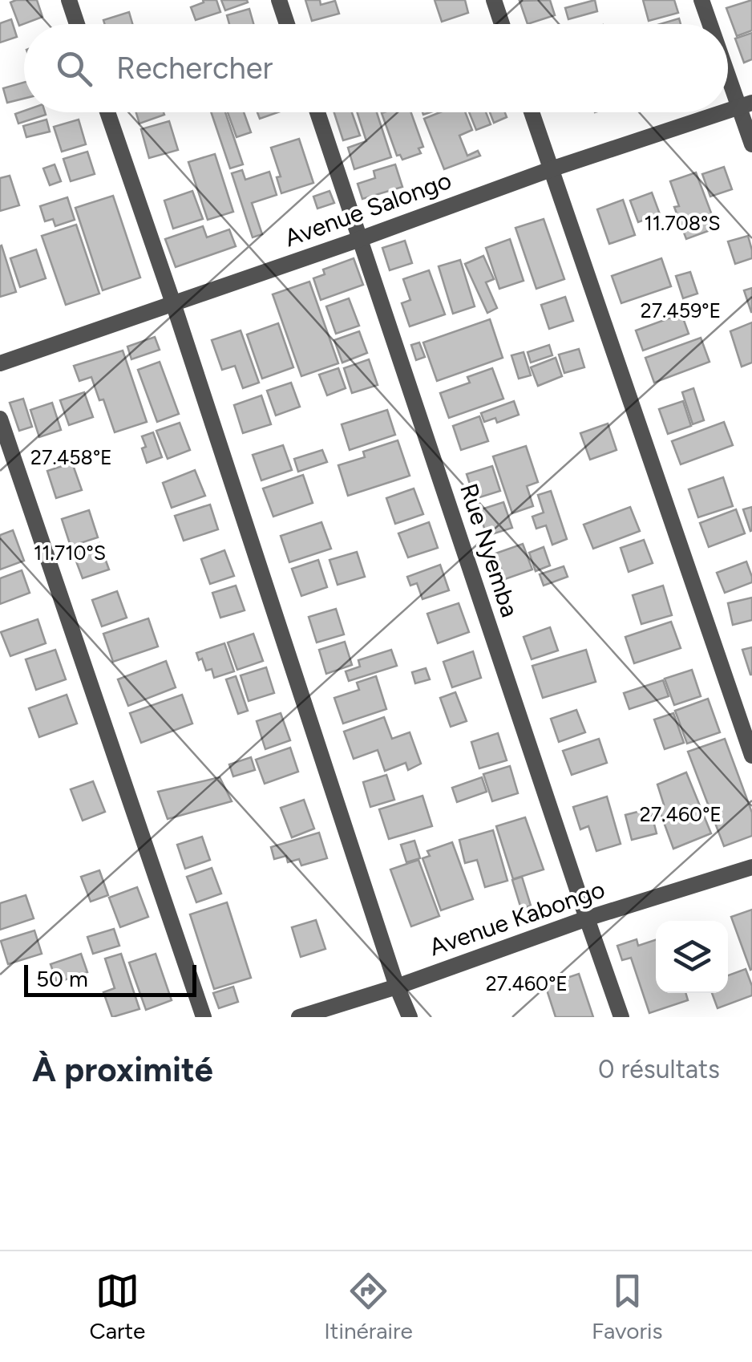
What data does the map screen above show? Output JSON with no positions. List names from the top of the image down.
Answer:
{
  "streets": {
    "street": ["Avenue Salongo", "Rue Nyemba", "Avenue Kabongo"]
  },
  "crossings": [
    ["Avenue Salongo", "Rue Nyemba"],
    ["Rue Nyemba", "Avenue Kabongo"]
  ],
  "scale_bar": "50 m",
  "page": {
    "search": "Rechercher",
    "scale": "50 m",
    "heading": ["À proximité", "0 résultats"],
    "nav": ["Carte", "Itinéraire", "Favoris"]
  },
  "coordinates": [
    "11.708°S",
    "27.459°E",
    "27.458°E",
    "11.710°S",
    "27.460°E"
  ]
}
